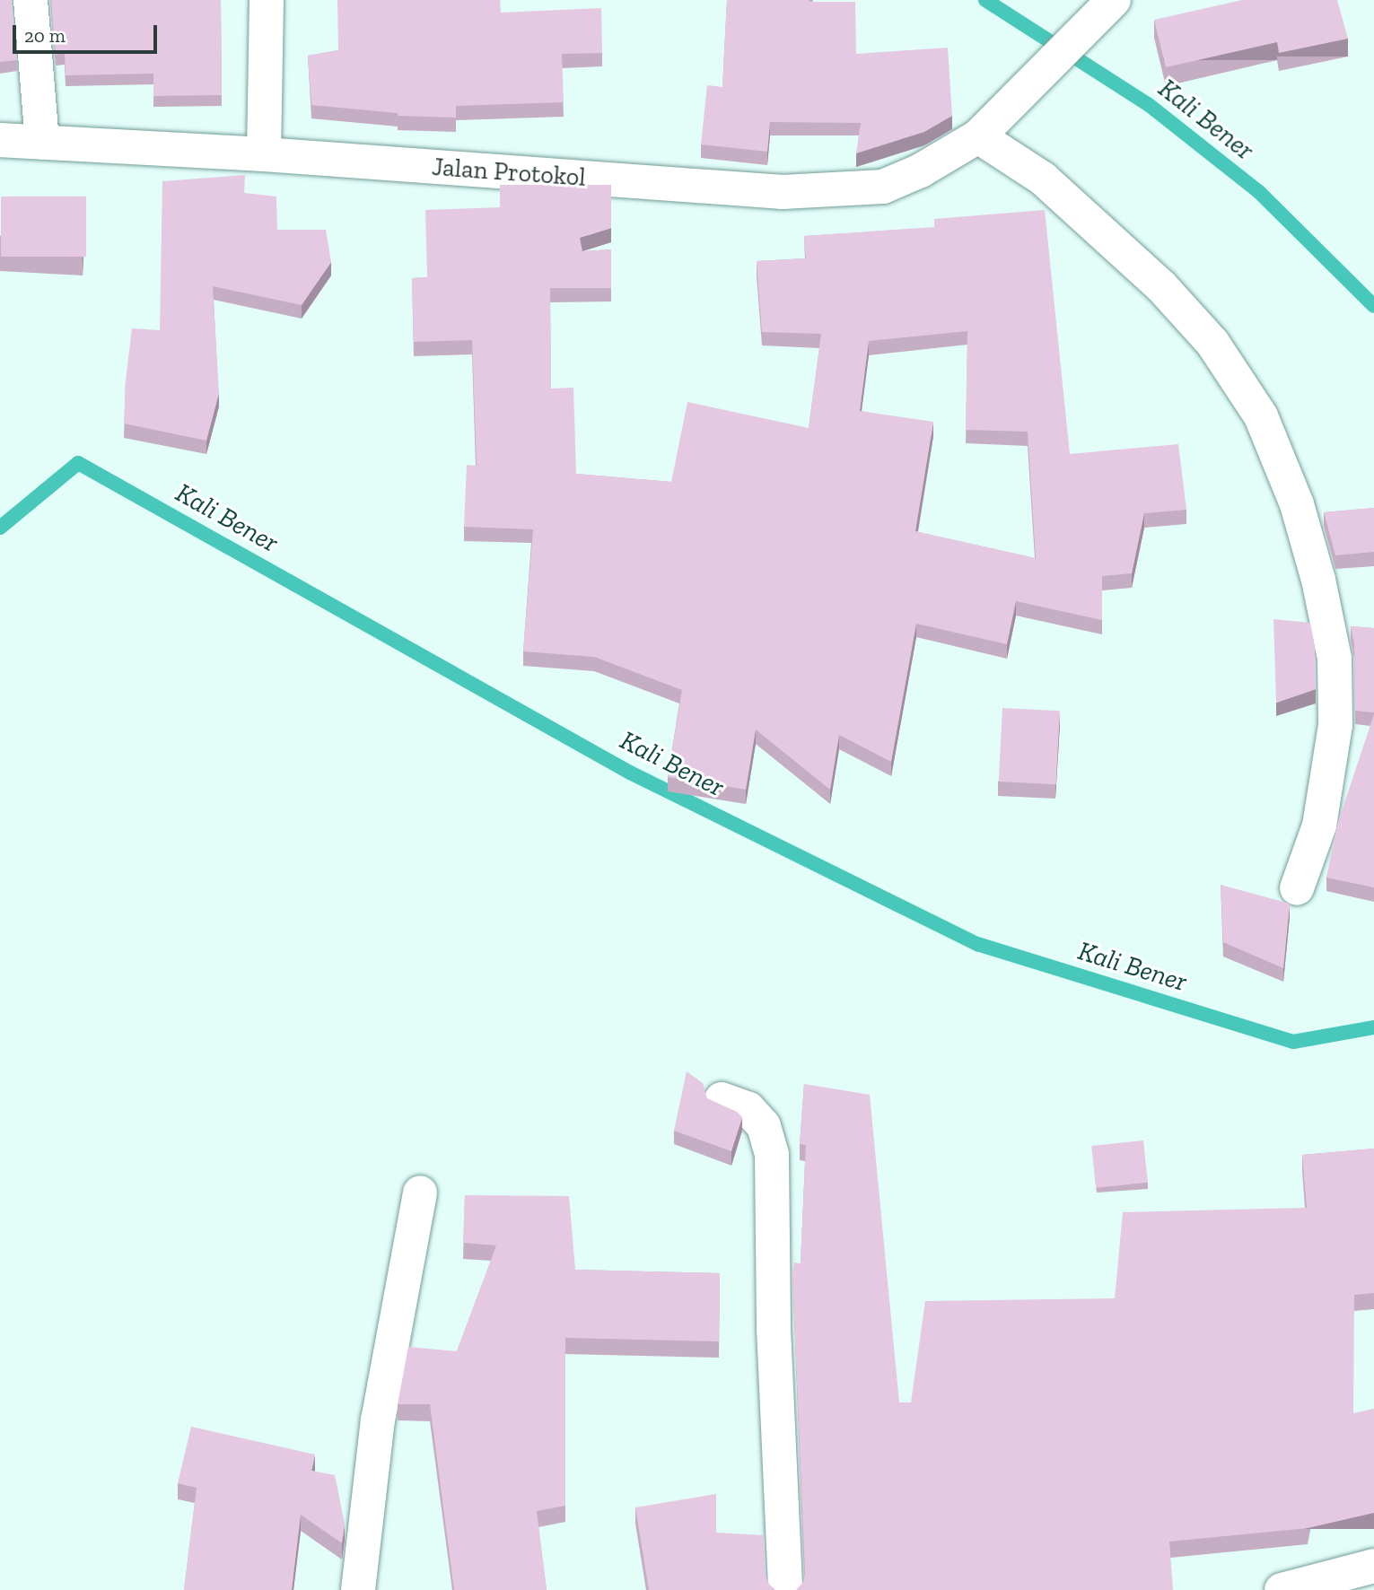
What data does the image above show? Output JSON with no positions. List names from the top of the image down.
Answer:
{
  "streets": {
    "street": ["Jalan Protokol"]
  },
  "water": ["Kali Bener"],
  "scale_bar": "20 m"
}
